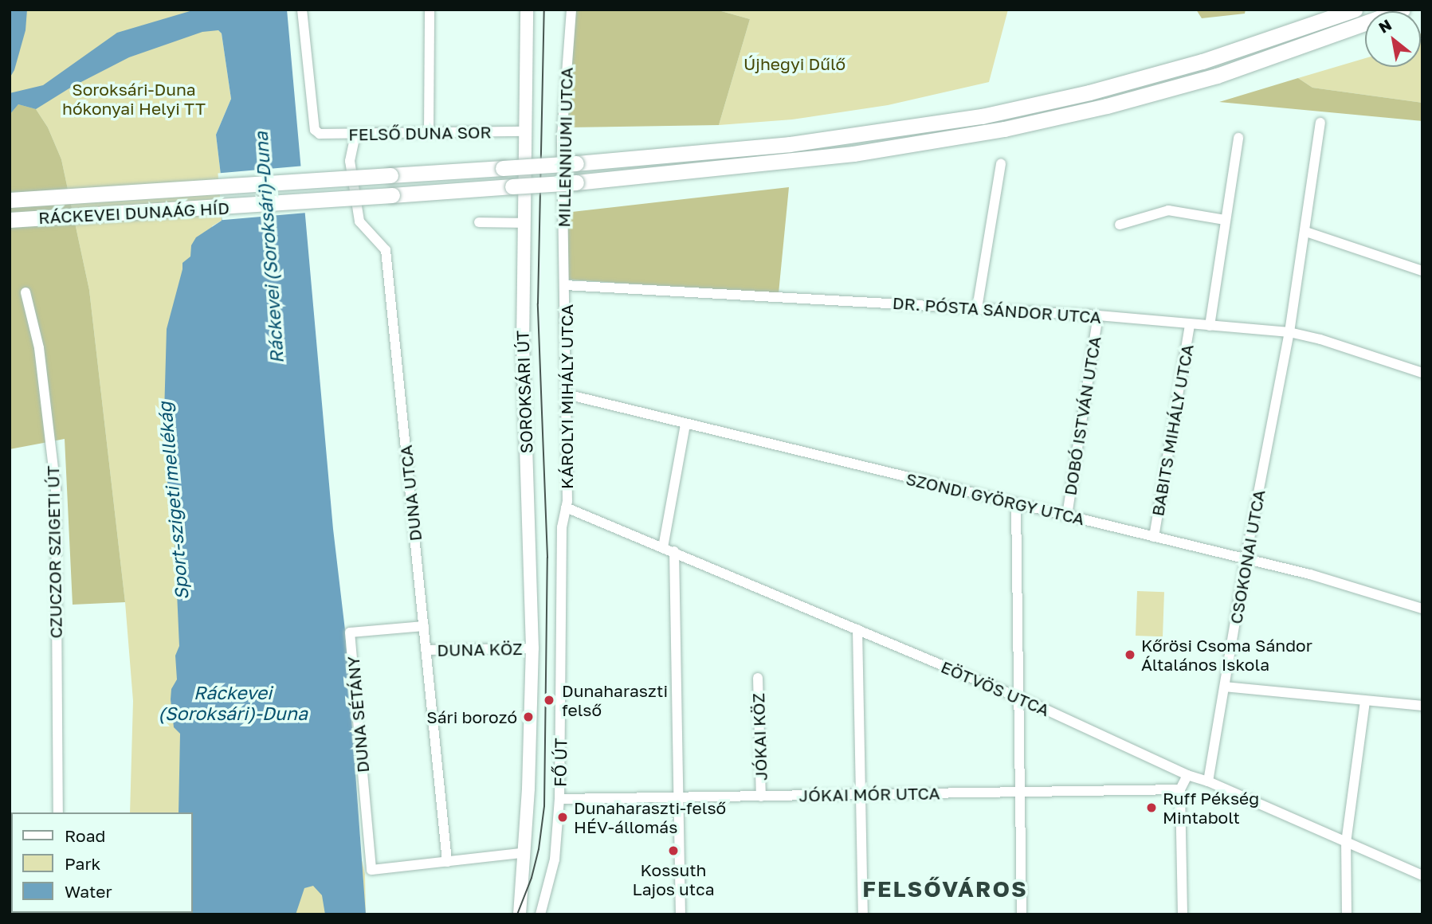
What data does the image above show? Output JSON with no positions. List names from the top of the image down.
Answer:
{
  "streets": {
    "highway": ["RÁCKEVEI DUNAÁG HÍD"],
    "main road": ["SOROKSÁRI ÚT", "FŐ ÚT"],
    "street": [
      "FELSŐ DUNA SOR",
      "MILLENNIUMI UTCA",
      "DR. PÓSTA SÁNDOR UTCA",
      "KÁROLYI MIHÁLY UTCA",
      "DOBÓ ISTVÁN UTCA",
      "BABITS MIHÁLY UTCA",
      "DUNA UTCA",
      "SZONDI GYÖRGY UTCA",
      "CZUCZOR SZIGETI ÚT",
      "CSOKONAI UTCA",
      "DUNA KÖZ",
      "EÖTVÖS UTCA",
      "DUNA SÉTÁNY",
      "JÓKAI KÖZ",
      "JÓKAI MÓR UTCA"
    ]
  },
  "crossings": [
    ["FELSŐ DUNA SOR", "SOROKSÁRI ÚT"],
    ["FELSŐ DUNA SOR", "DUNA UTCA"],
    ["MILLENNIUMI UTCA", "DR. PÓSTA SÁNDOR UTCA"],
    ["MILLENNIUMI UTCA", "KÁROLYI MIHÁLY UTCA"],
    ["DR. PÓSTA SÁNDOR UTCA", "KÁROLYI MIHÁLY UTCA"],
    ["DR. PÓSTA SÁNDOR UTCA", "DOBÓ ISTVÁN UTCA"],
    ["DR. PÓSTA SÁNDOR UTCA", "BABITS MIHÁLY UTCA"],
    ["DR. PÓSTA SÁNDOR UTCA", "CSOKONAI UTCA"],
    ["SOROKSÁRI ÚT", "DUNA KÖZ"],
    ["SOROKSÁRI ÚT", "FŐ ÚT"],
    ["KÁROLYI MIHÁLY UTCA", "SZONDI GYÖRGY UTCA"],
    ["KÁROLYI MIHÁLY UTCA", "EÖTVÖS UTCA"],
    ["KÁROLYI MIHÁLY UTCA", "FŐ ÚT"],
    ["DOBÓ ISTVÁN UTCA", "SZONDI GYÖRGY UTCA"],
    ["BABITS MIHÁLY UTCA", "SZONDI GYÖRGY UTCA"],
    ["DUNA UTCA", "DUNA KÖZ"],
    ["DUNA UTCA", "DUNA SÉTÁNY"],
    ["SZONDI GYÖRGY UTCA", "CSOKONAI UTCA"],
    ["CSOKONAI UTCA", "EÖTVÖS UTCA"],
    ["EÖTVÖS UTCA", "FŐ ÚT"],
    ["JÓKAI KÖZ", "JÓKAI MÓR UTCA"],
    ["FŐ ÚT", "JÓKAI MÓR UTCA"]
  ],
  "districts": ["FELSŐVÁROS"],
  "water": ["Ráckevei (Soroksári)-Duna", "Sport-szigeti mellékág"],
  "parks": ["Újhegyi Dűlő", "Soroksári-Duna hókonyai Helyi TT"],
  "places": [
    "Kőrösi Csoma Sándor Általános Iskola",
    "Dunaharaszti felső",
    "Sári borozó",
    "Ruff Pékség Mintabolt",
    "Dunaharaszti-felső HÉV-állomás",
    "Kossuth Lajos utca"
  ],
  "legend": ["Road", "Park", "Water"],
  "north": "top left"
}
